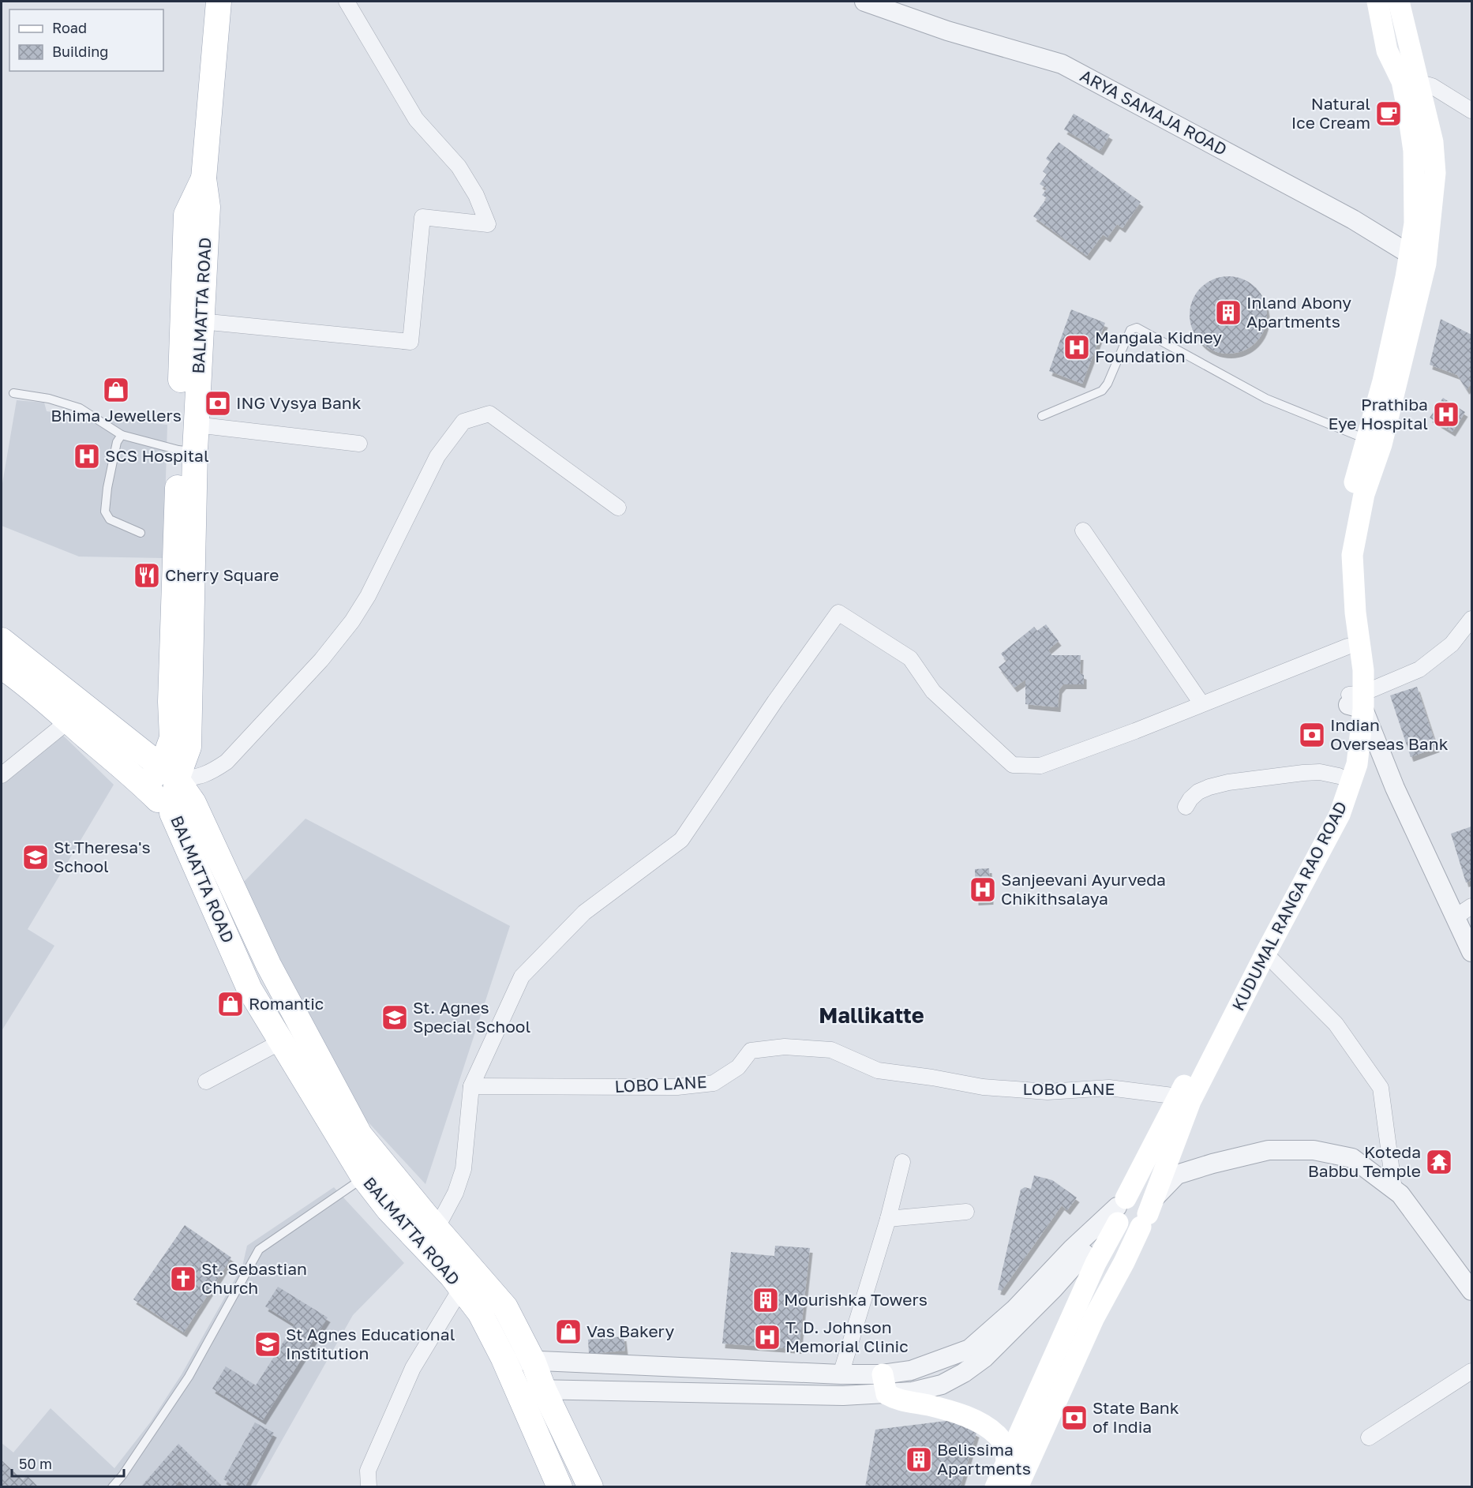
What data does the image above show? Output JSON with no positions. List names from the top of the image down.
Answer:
{
  "streets": {
    "main road": ["BALMATTA ROAD", "KUDUMAL RANGA RAO ROAD"],
    "street": ["ARYA SAMAJA ROAD", "LOBO LANE"]
  },
  "crossings": [
    ["ARYA SAMAJA ROAD", "KUDUMAL RANGA RAO ROAD"]
  ],
  "districts": ["Mallikatte"],
  "places": {
    "cafe": ["Natural Ice Cream"],
    "building": ["Inland Abony Apartments", "Mourishka Towers", "Belissima Apartments"],
    "hospital": [
      "Mangala Kidney Foundation",
      "Prathiba Eye Hospital",
      "SCS Hospital",
      "Sanjeevani Ayurveda Chikithsalaya",
      "T. D. Johnson Memorial Clinic"
    ],
    "shop": ["Bhima Jewellers", "Romantic", "Vas Bakery"],
    "bank": ["ING Vysya Bank", "Indian Overseas Bank", "State Bank of India"],
    "restaurant": ["Cherry Square"],
    "school or university": ["St.Theresa's School", "St. Agnes Special School", "St Agnes Educational Institution"],
    "temple": ["Koteda Babbu Temple"],
    "church": ["St. Sebastian Church"]
  },
  "legend": ["Road", "Building"],
  "scale_bar": "50 m"
}
